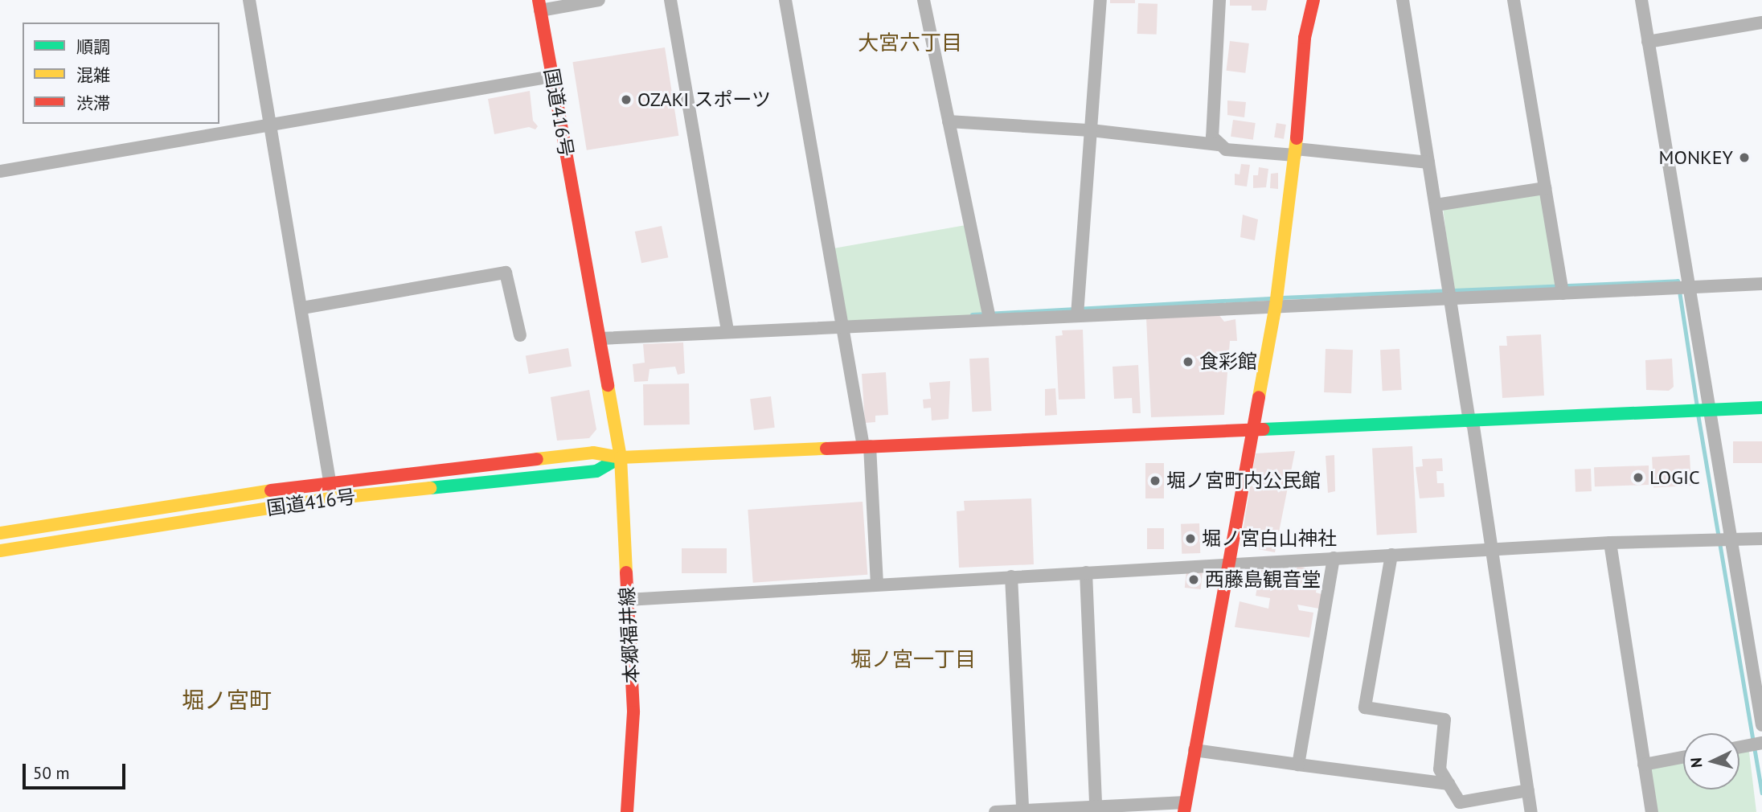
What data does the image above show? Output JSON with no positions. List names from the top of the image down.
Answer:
{
  "streets": {
    "main road": ["国道416号", "本郷福井線"]
  },
  "crossings": [
    ["国道416号", "本郷福井線"]
  ],
  "districts": ["大宮六丁目", "堀ノ宮一丁目", "堀ノ宮町"],
  "places": [
    "OZAKI スポーツ",
    "MONKEY",
    "食彩館",
    "LOGIC",
    "堀ノ宮町内公民館",
    "堀ノ宮白山神社",
    "西藤島観音堂"
  ],
  "legend": ["順調", "混雑", "渋滞"],
  "scale_bar": "50 m",
  "north": "left"
}
